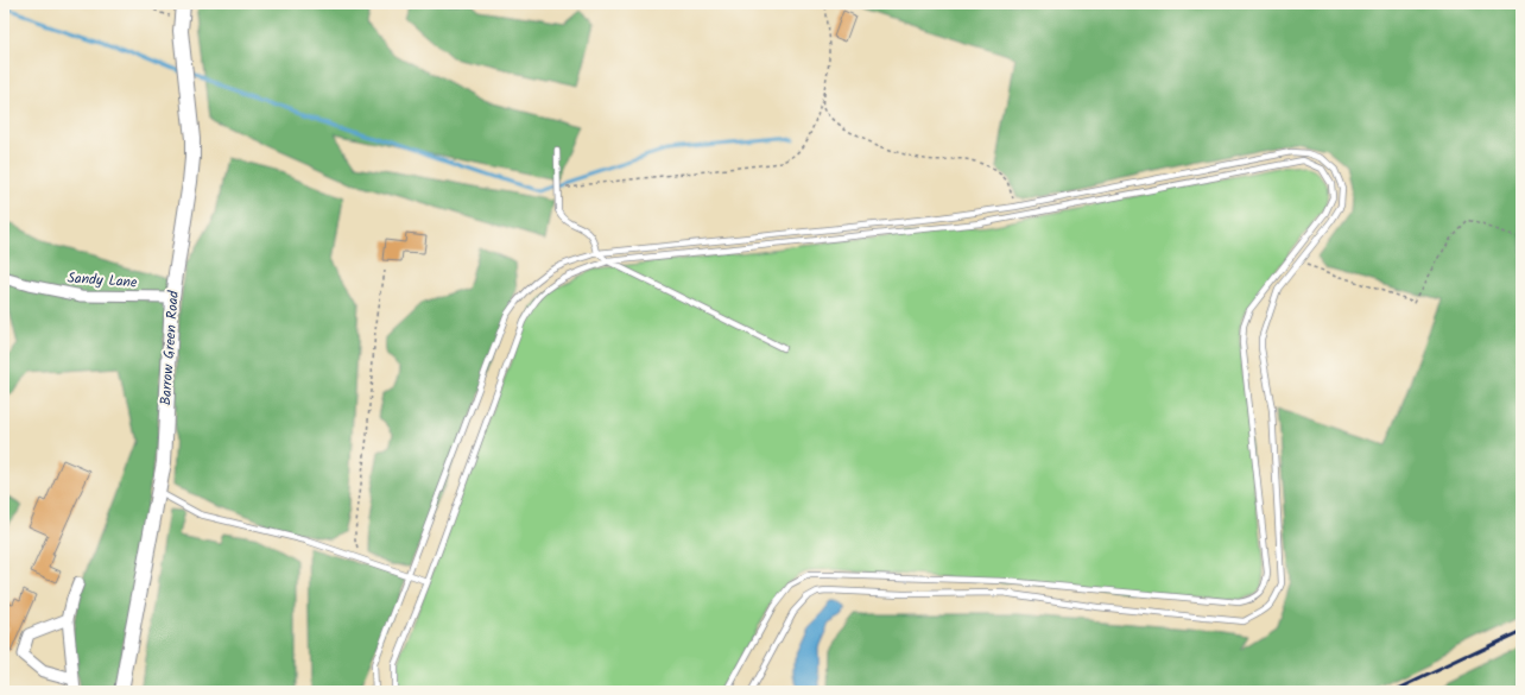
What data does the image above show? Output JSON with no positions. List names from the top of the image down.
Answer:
{
  "streets": {
    "street": ["Sandy Lane", "Barrow Green Road"]
  },
  "crossings": [
    ["Sandy Lane", "Barrow Green Road"]
  ]
}
